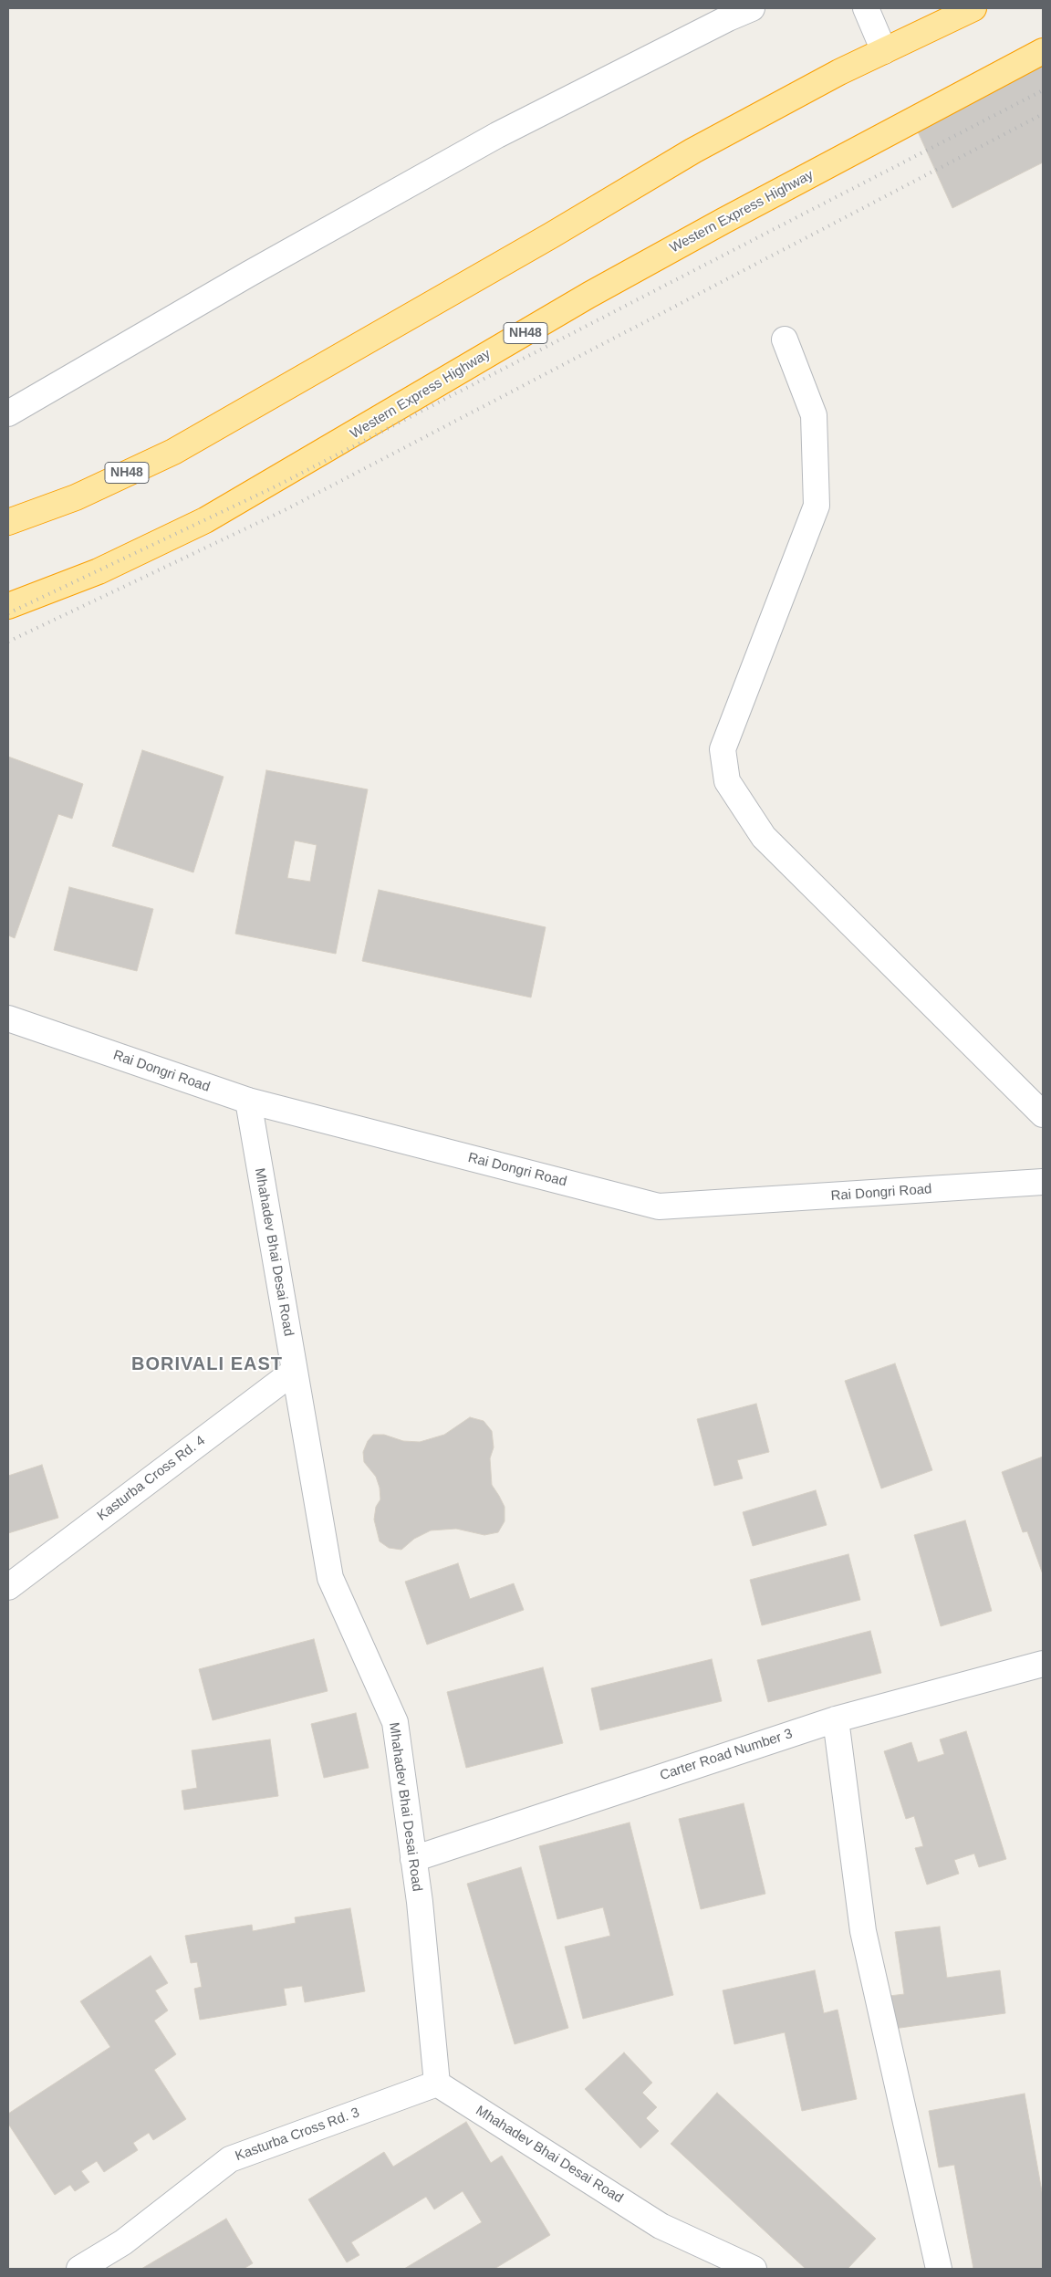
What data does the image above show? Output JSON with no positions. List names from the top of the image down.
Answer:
{
  "streets": {
    "highway": ["Western Express Highway", "NH48"],
    "street": [
      "Rai Dongri Road",
      "Mhahadev Bhai Desai Road",
      "Kasturba Cross Rd. 4",
      "Carter Road Number 3",
      "Kasturba Cross Rd. 3"
    ]
  },
  "crossings": [
    ["Rai Dongri Road", "Mhahadev Bhai Desai Road"],
    ["Mhahadev Bhai Desai Road", "Kasturba Cross Rd. 4"],
    ["Mhahadev Bhai Desai Road", "Carter Road Number 3"],
    ["Mhahadev Bhai Desai Road", "Kasturba Cross Rd. 3"]
  ],
  "districts": ["BORIVALI EAST"]
}
